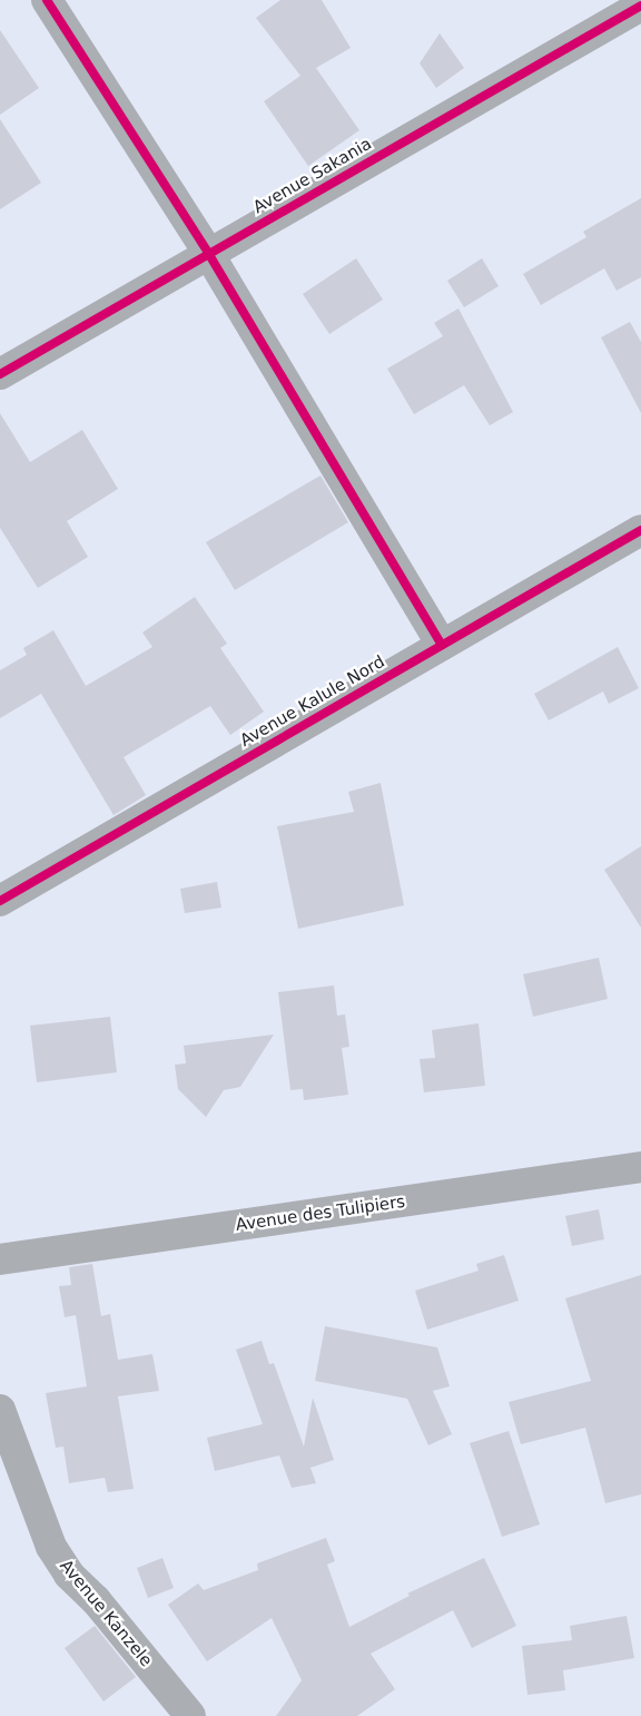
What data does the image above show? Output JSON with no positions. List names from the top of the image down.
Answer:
{
  "streets": {
    "street": [
      "Avenue Sakania",
      "Avenue Kalule Nord",
      "Avenue des Tulipiers",
      "Avenue Kanzele"
    ]
  }
}
